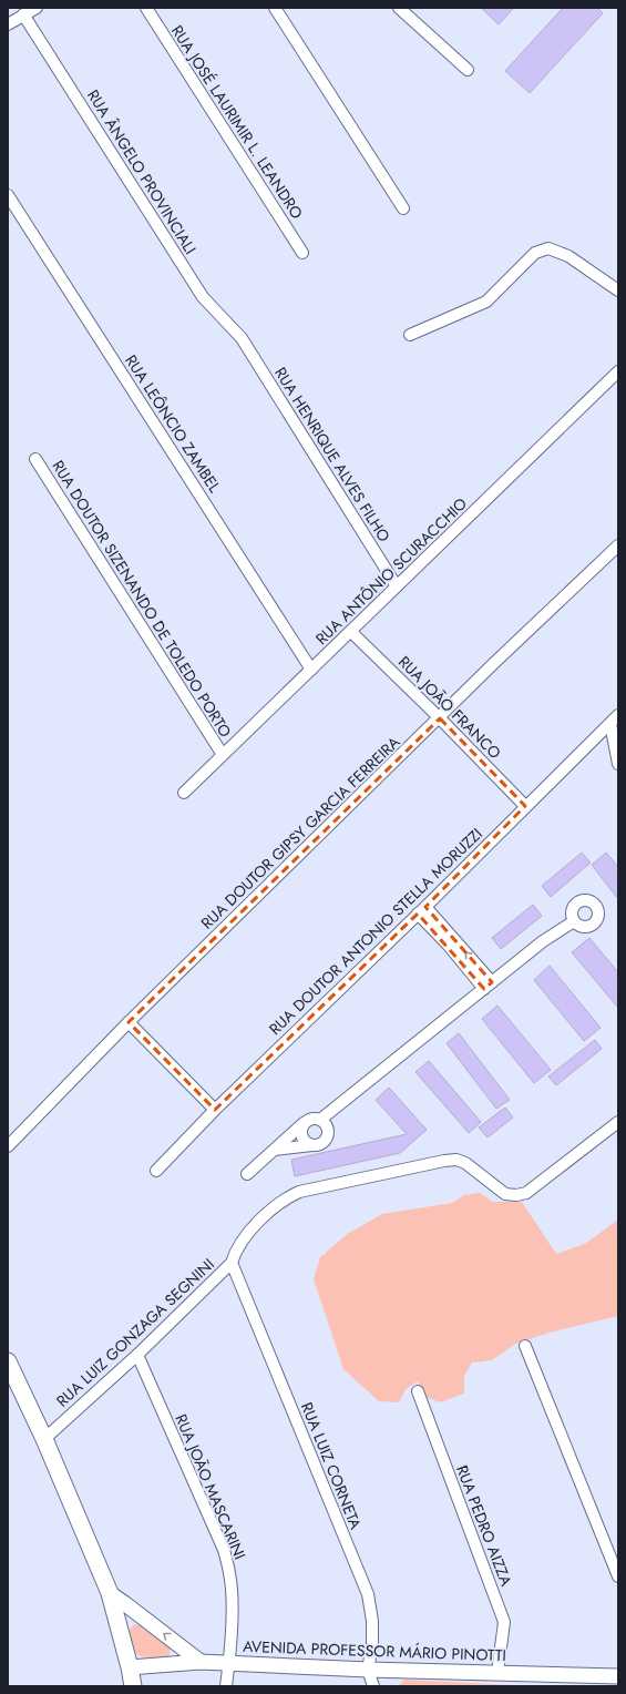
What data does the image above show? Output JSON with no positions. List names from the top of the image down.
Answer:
{
  "streets": {
    "street": [
      "RUA JOSÉ LAURIMIR L. LEANDRO",
      "RUA ÂNGELO PROVINCIALI",
      "RUA LEÔNCIO ZAMBEL",
      "RUA HENRIQUE ALVES FILHO",
      "RUA ANTÔNIO SCURACCHIO",
      "RUA DOUTOR SIZENANDO DE TOLEDO PORTO",
      "RUA JOÃO FRANCO",
      "RUA DOUTOR GIPSY GARCIA FERREIRA",
      "RUA DOUTOR ANTONIO STELLA MORUZZI",
      "RUA LUIZ GONZAGA SEGNINI",
      "RUA LUIZ CORNETA",
      "RUA JOÃO MASCARINI",
      "RUA PEDRO AIZZA",
      "AVENIDA PROFESSOR MÁRIO PINOTTI"
    ]
  },
  "crossings": [
    ["RUA ÂNGELO PROVINCIALI", "RUA HENRIQUE ALVES FILHO"],
    ["RUA LEÔNCIO ZAMBEL", "RUA ANTÔNIO SCURACCHIO"],
    ["RUA HENRIQUE ALVES FILHO", "RUA ANTÔNIO SCURACCHIO"],
    ["RUA ANTÔNIO SCURACCHIO", "RUA DOUTOR SIZENANDO DE TOLEDO PORTO"],
    ["RUA ANTÔNIO SCURACCHIO", "RUA JOÃO FRANCO"],
    ["RUA JOÃO FRANCO", "RUA DOUTOR GIPSY GARCIA FERREIRA"],
    ["RUA JOÃO FRANCO", "RUA DOUTOR ANTONIO STELLA MORUZZI"],
    ["RUA LUIZ GONZAGA SEGNINI", "RUA LUIZ CORNETA"],
    ["RUA LUIZ GONZAGA SEGNINI", "RUA JOÃO MASCARINI"],
    ["RUA LUIZ CORNETA", "AVENIDA PROFESSOR MÁRIO PINOTTI"],
    ["RUA JOÃO MASCARINI", "AVENIDA PROFESSOR MÁRIO PINOTTI"],
    ["RUA PEDRO AIZZA", "AVENIDA PROFESSOR MÁRIO PINOTTI"]
  ]
}
